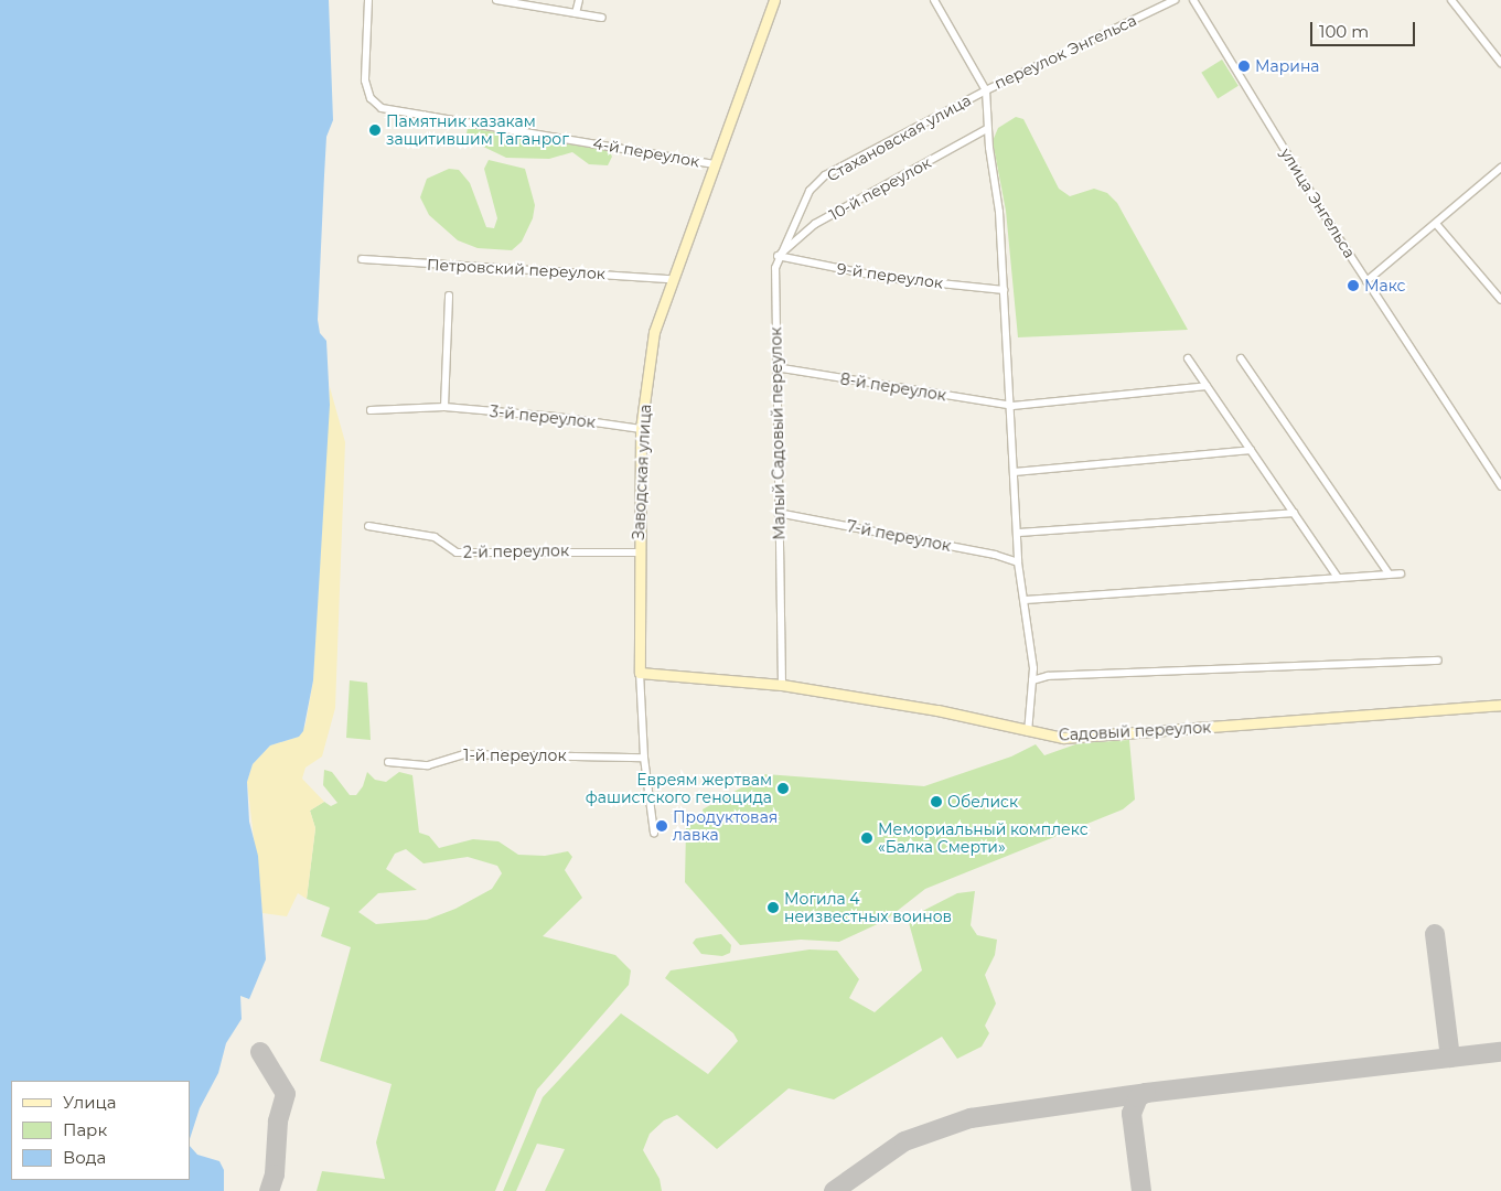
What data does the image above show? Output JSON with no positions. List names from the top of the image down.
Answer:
{
  "streets": {
    "street": [
      "переулок Энгельса",
      "Стахановская улица",
      "4-й переулок",
      "10-й переулок",
      "улица Энгельса",
      "Петровский переулок",
      "9-й переулок",
      "8-й переулок",
      "3-й переулок",
      "Малый Садовый переулок",
      "Заводская улица",
      "7-й переулок",
      "2-й переулок",
      "Садовый переулок",
      "1-й переулок"
    ]
  },
  "crossings": [
    ["переулок Энгельса", "Стахановская улица"],
    ["Стахановская улица", "Малый Садовый переулок"],
    ["4-й переулок", "Заводская улица"],
    ["10-й переулок", "9-й переулок"],
    ["10-й переулок", "Малый Садовый переулок"],
    ["Петровский переулок", "Заводская улица"],
    ["9-й переулок", "Малый Садовый переулок"],
    ["8-й переулок", "Малый Садовый переулок"],
    ["3-й переулок", "Заводская улица"],
    ["Малый Садовый переулок", "7-й переулок"],
    ["Малый Садовый переулок", "Садовый переулок"],
    ["Заводская улица", "2-й переулок"],
    ["Заводская улица", "Садовый переулок"],
    ["Заводская улица", "1-й переулок"]
  ],
  "places": [
    "Марина",
    "Памятник казакам защитившим Таганрог",
    "Макс",
    "Евреям жертвам фашистского геноцида",
    "Обелиск",
    "Продуктовая лавка",
    "Мемориальный комплекс «Балка Смерти»",
    "Могила 4 неизвестных воинов"
  ],
  "legend": ["Улица", "Парк", "Вода"],
  "scale_bar": "100 m"
}
